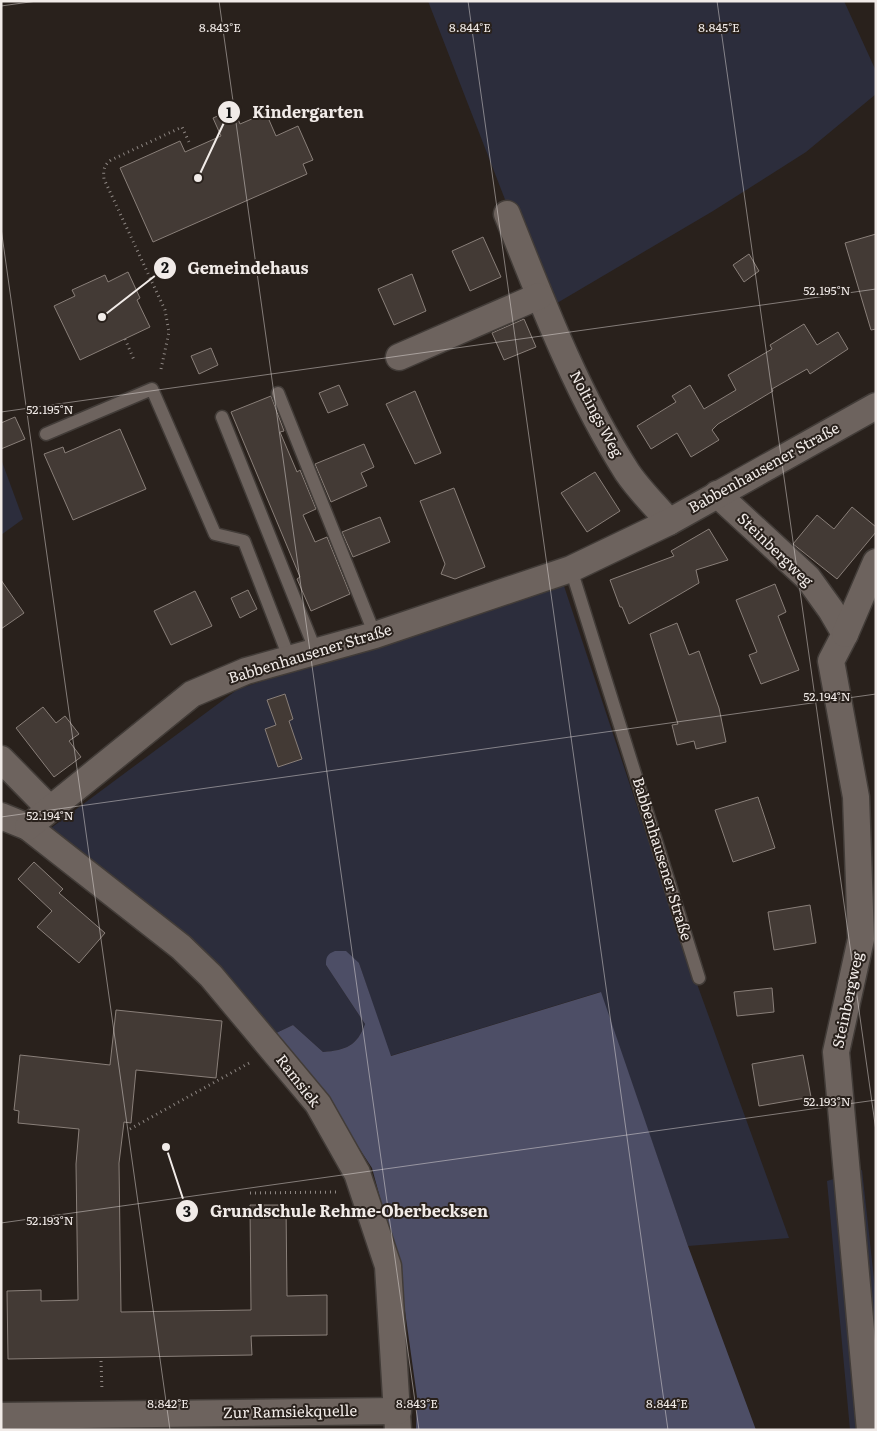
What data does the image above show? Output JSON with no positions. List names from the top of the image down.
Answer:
{
  "streets": {
    "street": [
      "Noltings Weg",
      "Babbenhausener Straße",
      "Steinbergweg",
      "Ramsiek",
      "Zur Ramsiekquelle"
    ]
  },
  "crossings": [
    ["Noltings Weg", "Babbenhausener Straße"],
    ["Babbenhausener Straße", "Steinbergweg"],
    ["Babbenhausener Straße", "Ramsiek"],
    ["Ramsiek", "Zur Ramsiekquelle"]
  ],
  "places": ["Kindergarten", "Gemeindehaus", "Grundschule Rehme-Oberbecksen"],
  "coordinates": [
    "8.843°E",
    "8.844°E",
    "8.845°E",
    "52.195°N",
    "52.194°N",
    "52.193°N",
    "8.842°E"
  ]
}
